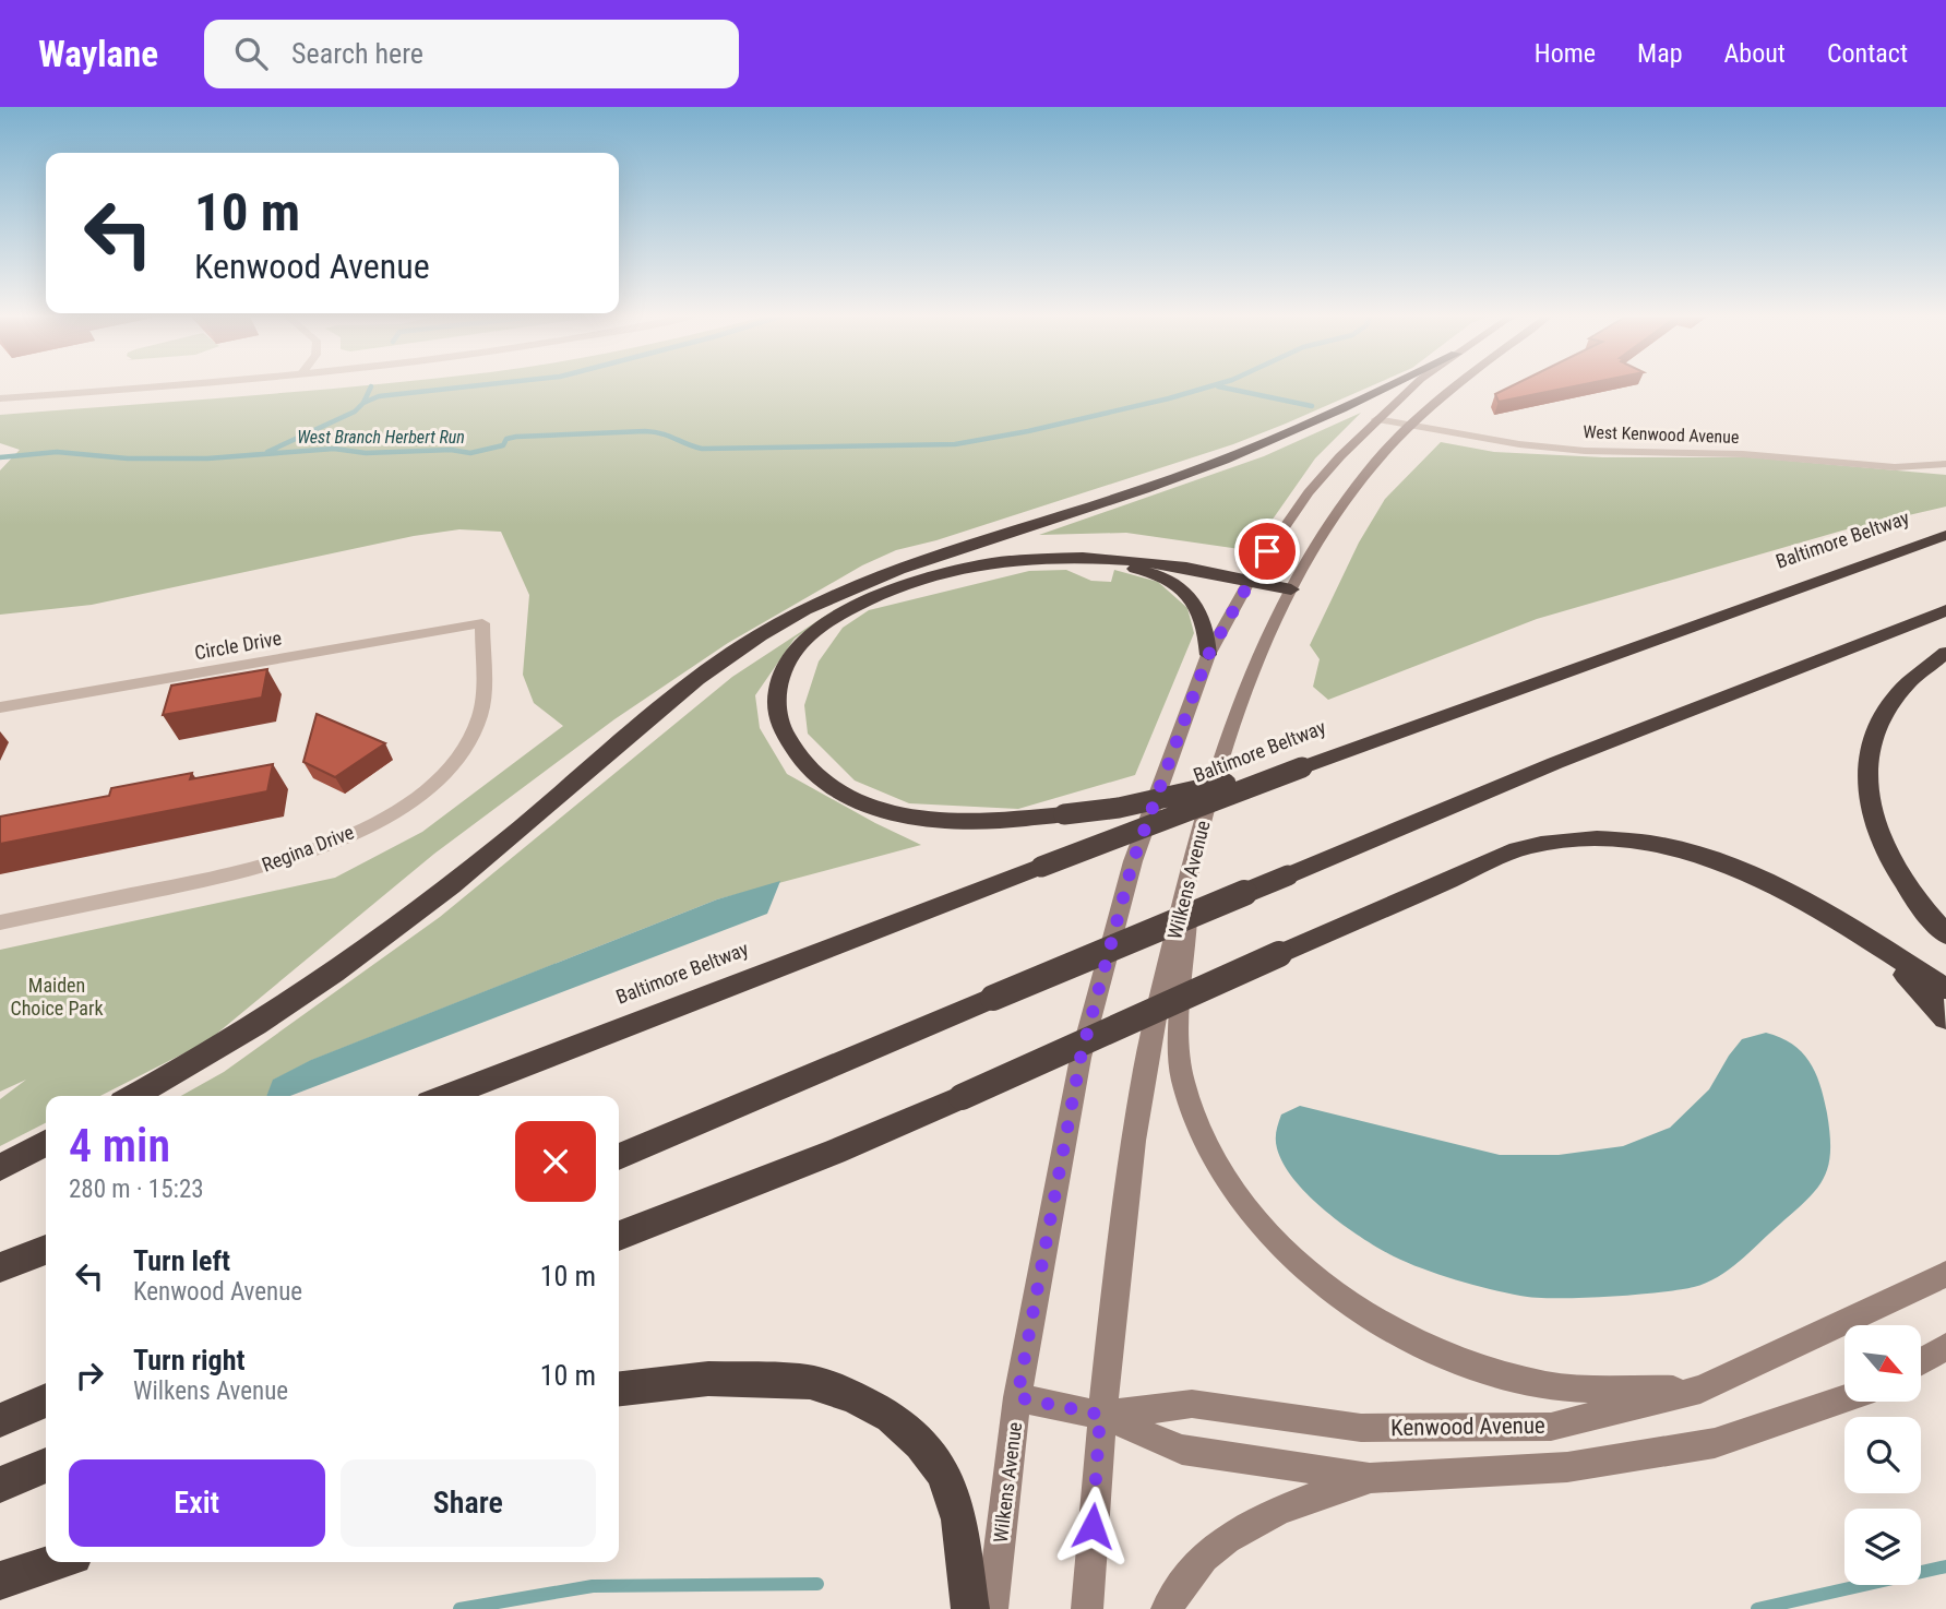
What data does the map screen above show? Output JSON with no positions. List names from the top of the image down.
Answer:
{
  "streets": {
    "highway": ["Baltimore Beltway"],
    "main road": ["Wilkens Avenue", "Kenwood Avenue"],
    "street": ["West Kenwood Avenue", "Circle Drive", "Regina Drive"]
  },
  "crossings": [
    ["West Kenwood Avenue", "Wilkens Avenue"],
    ["Circle Drive", "Regina Drive"],
    ["Wilkens Avenue", "Kenwood Avenue"]
  ],
  "water": ["West Branch Herbert Run"],
  "parks": ["Maiden Choice Park"],
  "north": "bottom right",
  "page": {
    "header": "Waylane",
    "search": "Search here",
    "nav": [
      "Home",
      "Map",
      "About",
      "Contact"
    ],
    "turn": ["10 m", "Kenwood Avenue"],
    "heading": ["4 min", "280 m · 15:23"],
    "list": [
      {
        "name": "Turn left",
        "note": "Kenwood Avenue",
        "value": "10 m"
      },
      {
        "name": "Turn right",
        "note": "Wilkens Avenue",
        "value": "10 m"
      }
    ],
    "buttons": ["Exit", "Share"]
  }
}
